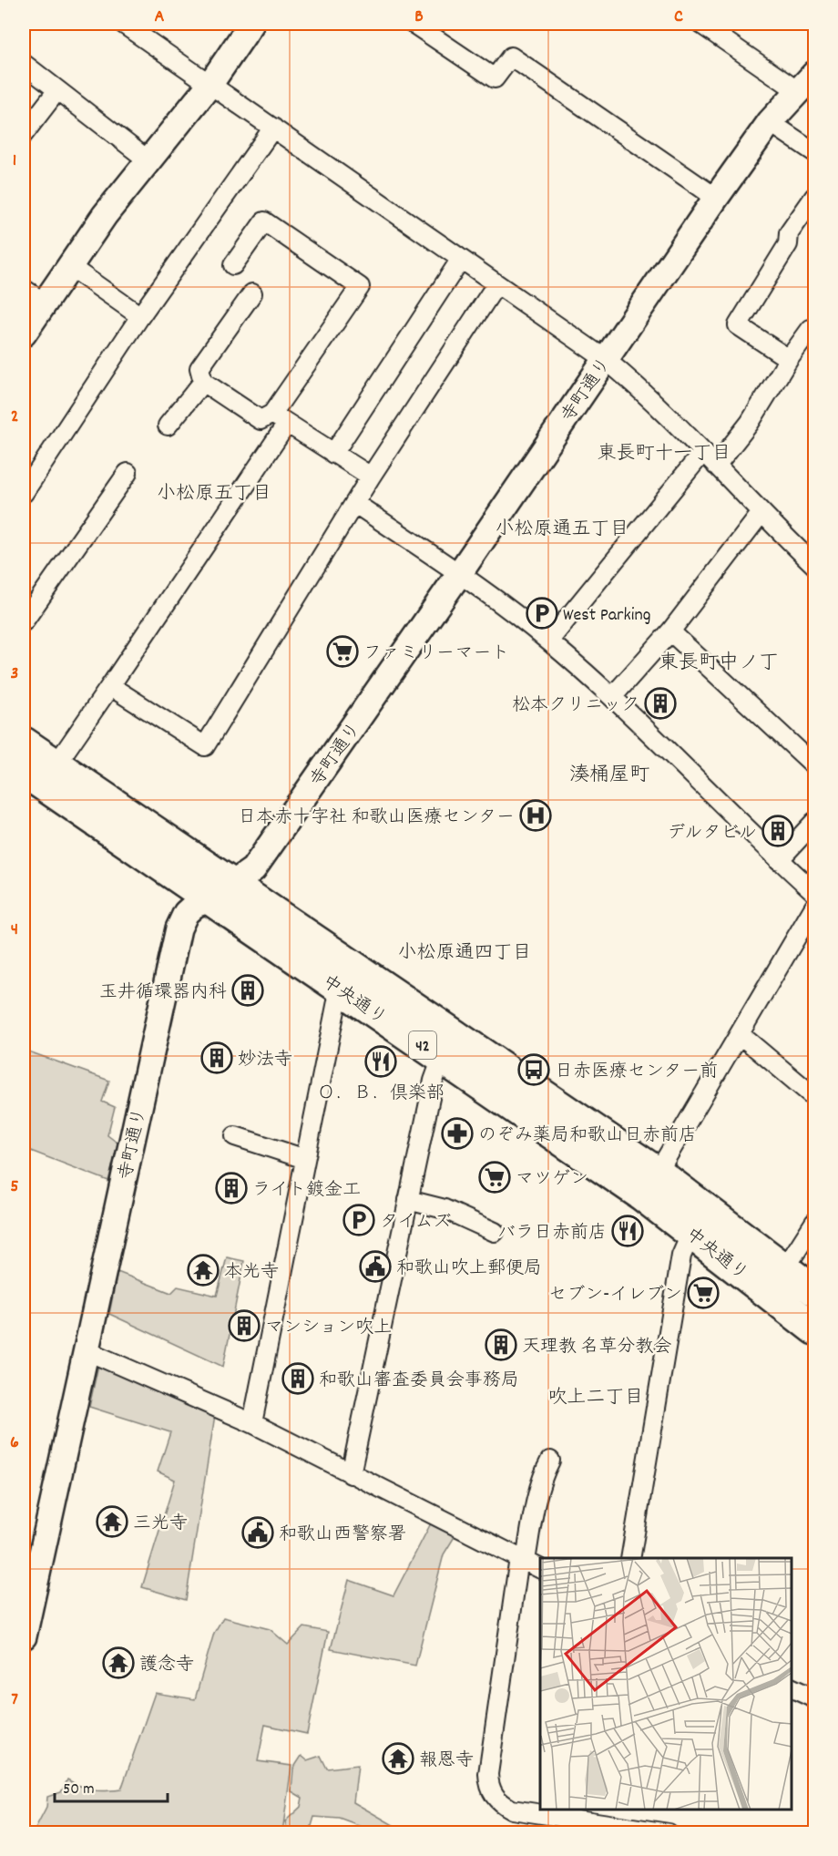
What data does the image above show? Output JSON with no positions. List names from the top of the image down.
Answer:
{
  "streets": {
    "highway": ["中央通り", "42"],
    "street": ["寺町通り"]
  },
  "crossings": [
    ["寺町通り", "中央通り"]
  ],
  "districts": [
    "東長町十一丁目",
    "小松原五丁目",
    "小松原通五丁目",
    "東長町中ノ丁",
    "湊桶屋町",
    "小松原通四丁目",
    "吹上二丁目"
  ],
  "places": {
    "parking": ["West Parking", "タイムズ"],
    "supermarket": ["ファミリーマート", "マツゲン", "セブン-イレブン"],
    "building": [
      "松本クリニック",
      "デルタビル",
      "玉井循環器内科",
      "妙法寺",
      "ライト鍍金工",
      "マンション吹上",
      "天理教 名草分教会",
      "和歌山審査委員会事務局"
    ],
    "hospital": ["日本赤十字社 和歌山医療センター"],
    "restaurant": ["Ｏ．Ｂ．倶楽部", "バラ日赤前店"],
    "bus stop": ["日赤医療センター前"],
    "pharmacy": ["のぞみ薬局和歌山日赤前店"],
    "public building": ["和歌山吹上郵便局", "和歌山西警察署"],
    "temple": [
      "本光寺",
      "三光寺",
      "護念寺",
      "報恩寺"
    ]
  },
  "scale_bar": "50 m",
  "grid": {
    "columns": ["A", "B", "C"],
    "rows": [
      "1",
      "2",
      "3",
      "4",
      "5",
      "6",
      "7"
    ]
  }
}
